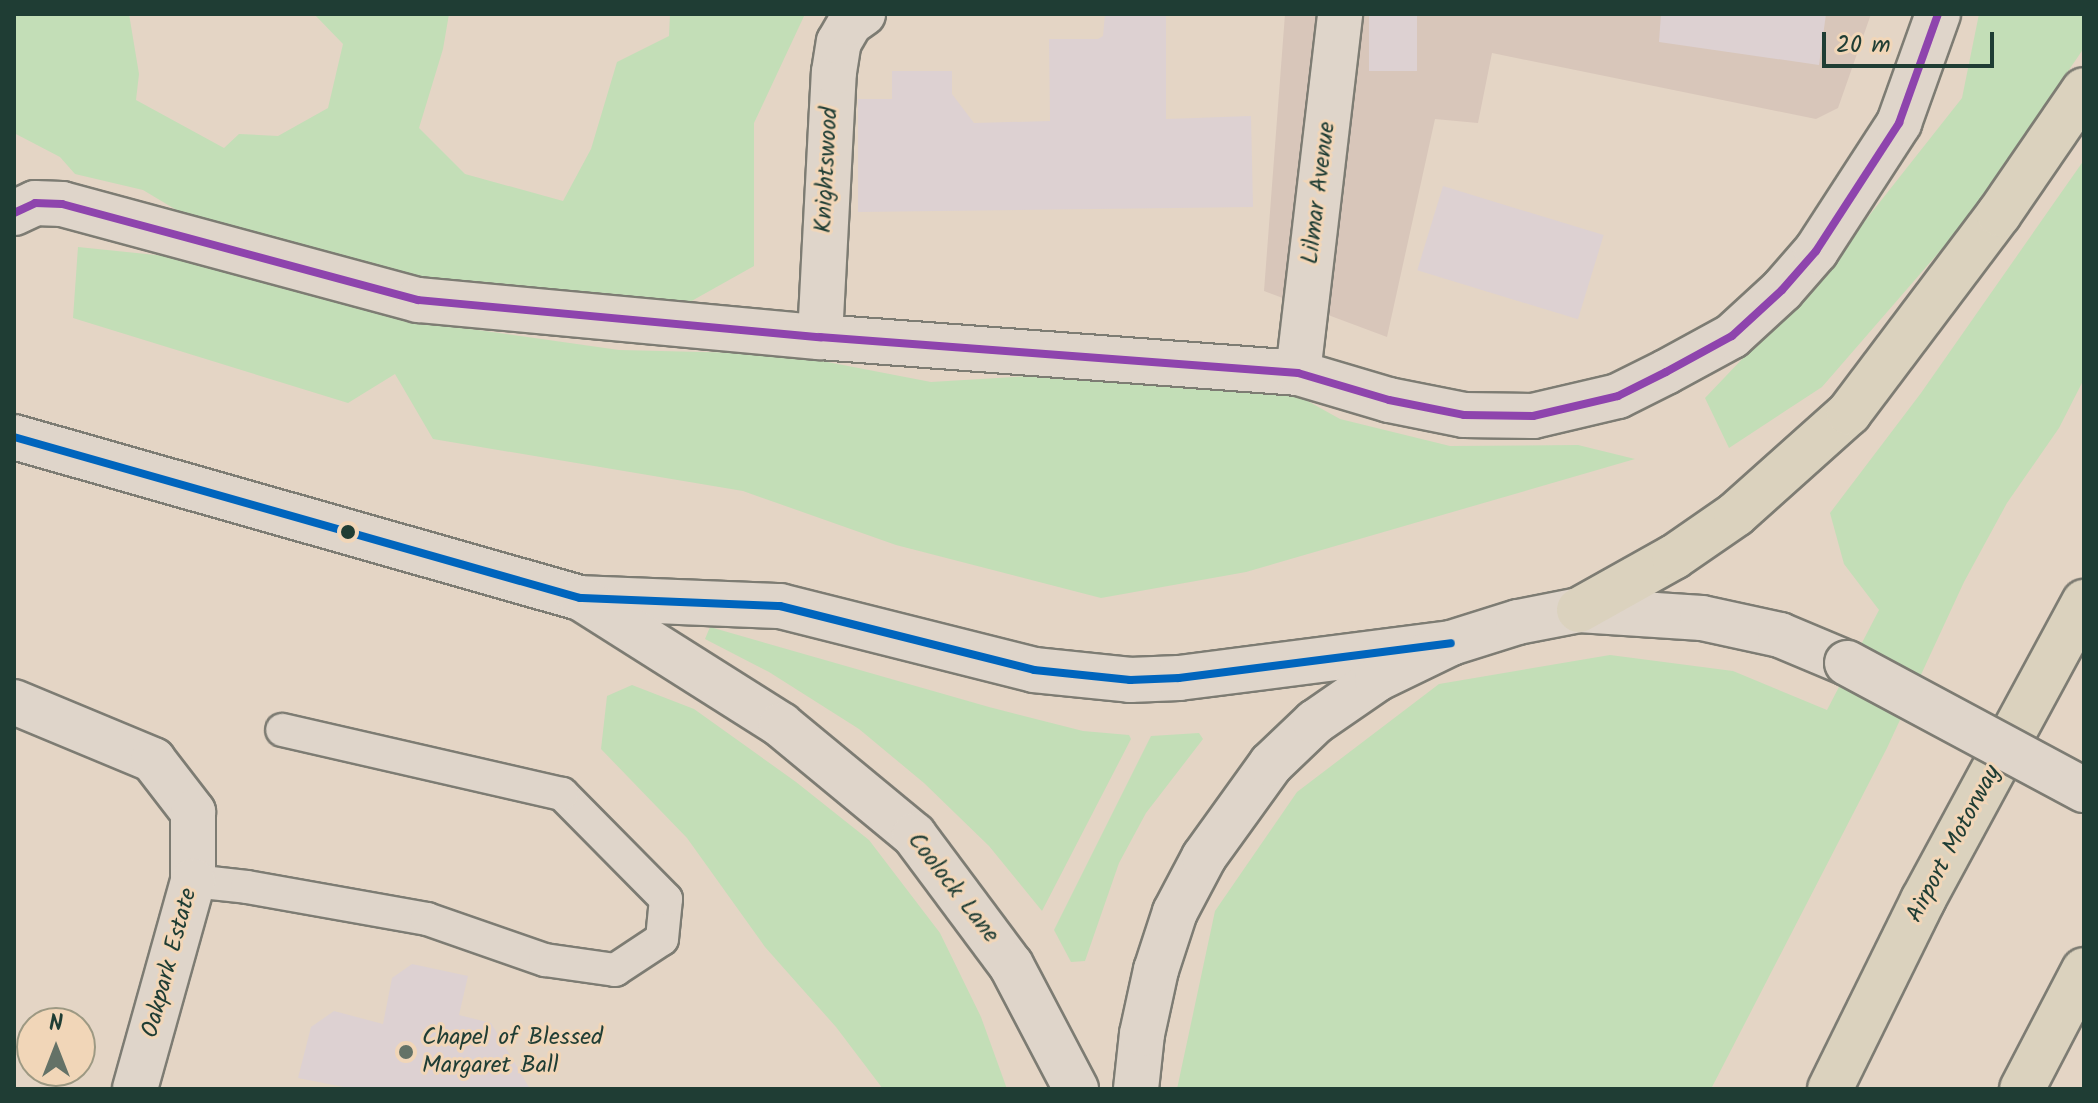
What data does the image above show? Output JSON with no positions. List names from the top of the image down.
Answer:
{
  "streets": {
    "highway": ["Airport Motorway"],
    "main road": [
      "Knightswood",
      "Lilmar Avenue",
      "Coolock Lane",
      "Oakpark Estate"
    ]
  },
  "places": ["Chapel of Blessed Margaret Ball"],
  "scale_bar": "20 m",
  "north": "top"
}
